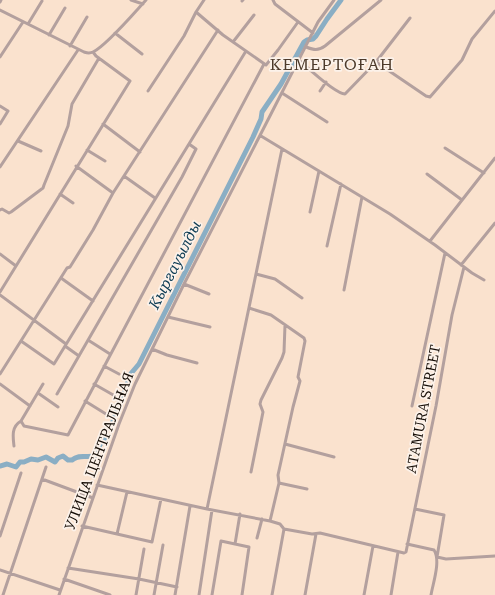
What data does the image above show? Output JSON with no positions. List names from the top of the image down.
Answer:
{
  "streets": {
    "street": ["ATAMURA STREET", "УЛИЦА ЦЕНТРАЛЬНАЯ"]
  },
  "districts": ["КЕМЕРТОҒАН"],
  "water": ["Кыргауылды"]
}
